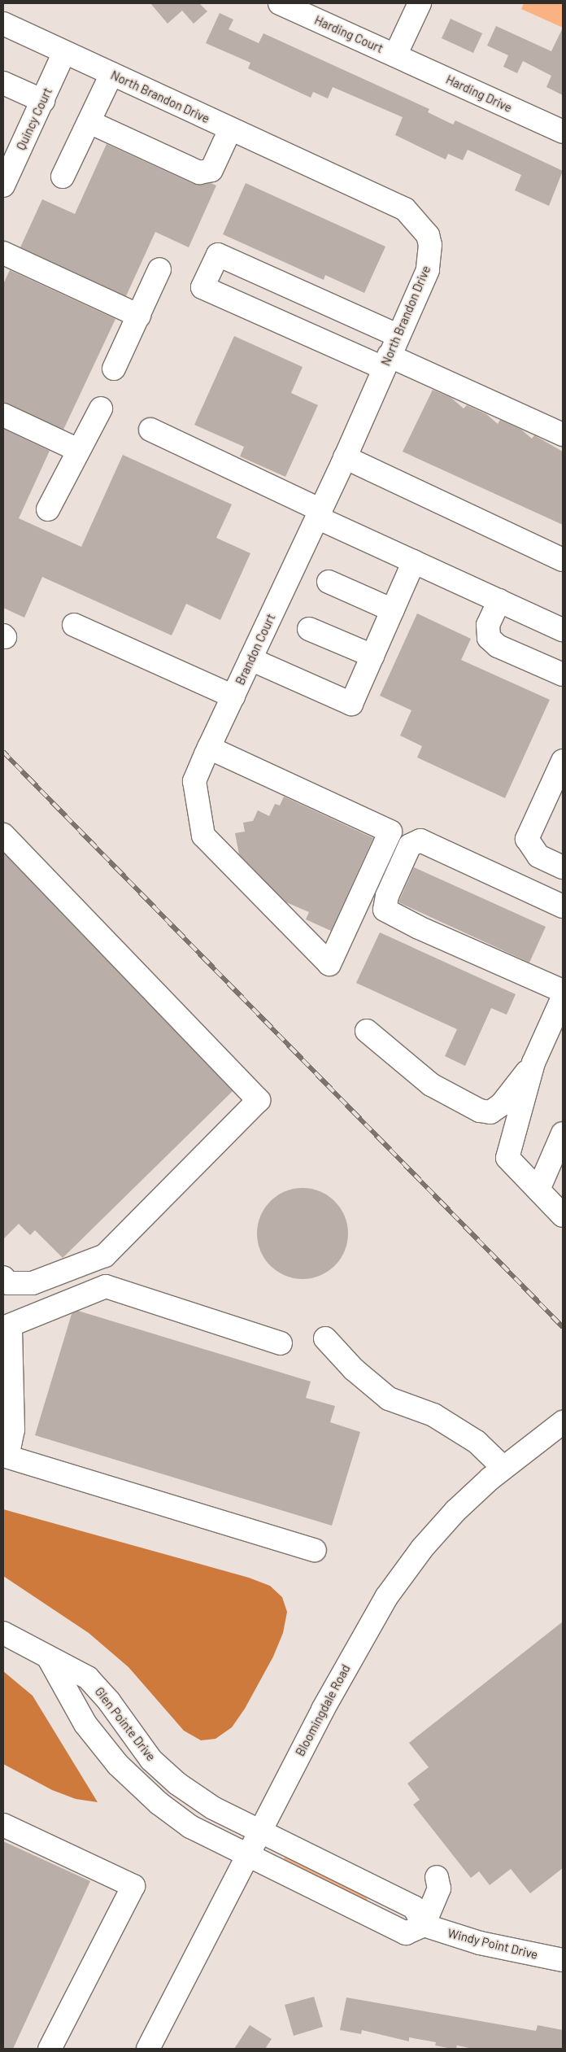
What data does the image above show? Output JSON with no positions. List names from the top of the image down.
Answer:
{
  "streets": {
    "street": [
      "Harding Court",
      "Harding Drive",
      "North Brandon Drive",
      "Quincy Court",
      "Brandon Court",
      "Bloomingdale Road",
      "Glen Pointe Drive",
      "Windy Point Drive"
    ]
  },
  "crossings": [
    ["Harding Court", "Harding Drive"],
    ["North Brandon Drive", "Quincy Court"],
    ["North Brandon Drive", "Brandon Court"],
    ["Bloomingdale Road", "Glen Pointe Drive"]
  ]
}
